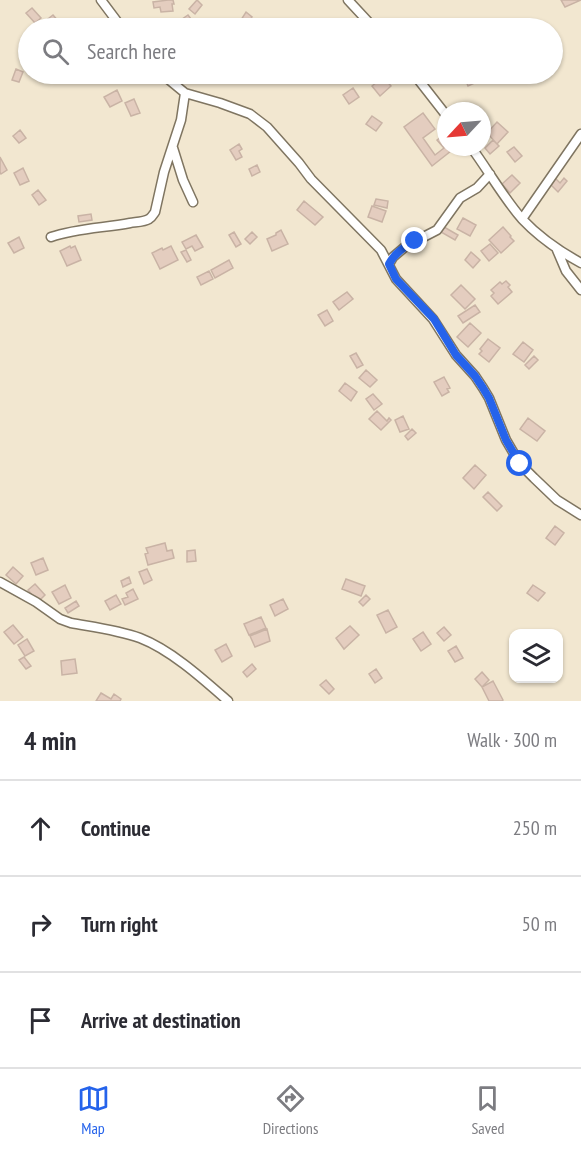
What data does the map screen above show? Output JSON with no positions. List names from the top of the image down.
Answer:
{
  "north": "bottom left",
  "page": {
    "search": "Search here",
    "heading": ["4 min", "Walk · 300 m"],
    "list": [
      ["Continue", "250 m"],
      ["Turn right", "50 m"],
      "Arrive at destination"
    ],
    "nav": ["Map", "Directions", "Saved"]
  }
}
